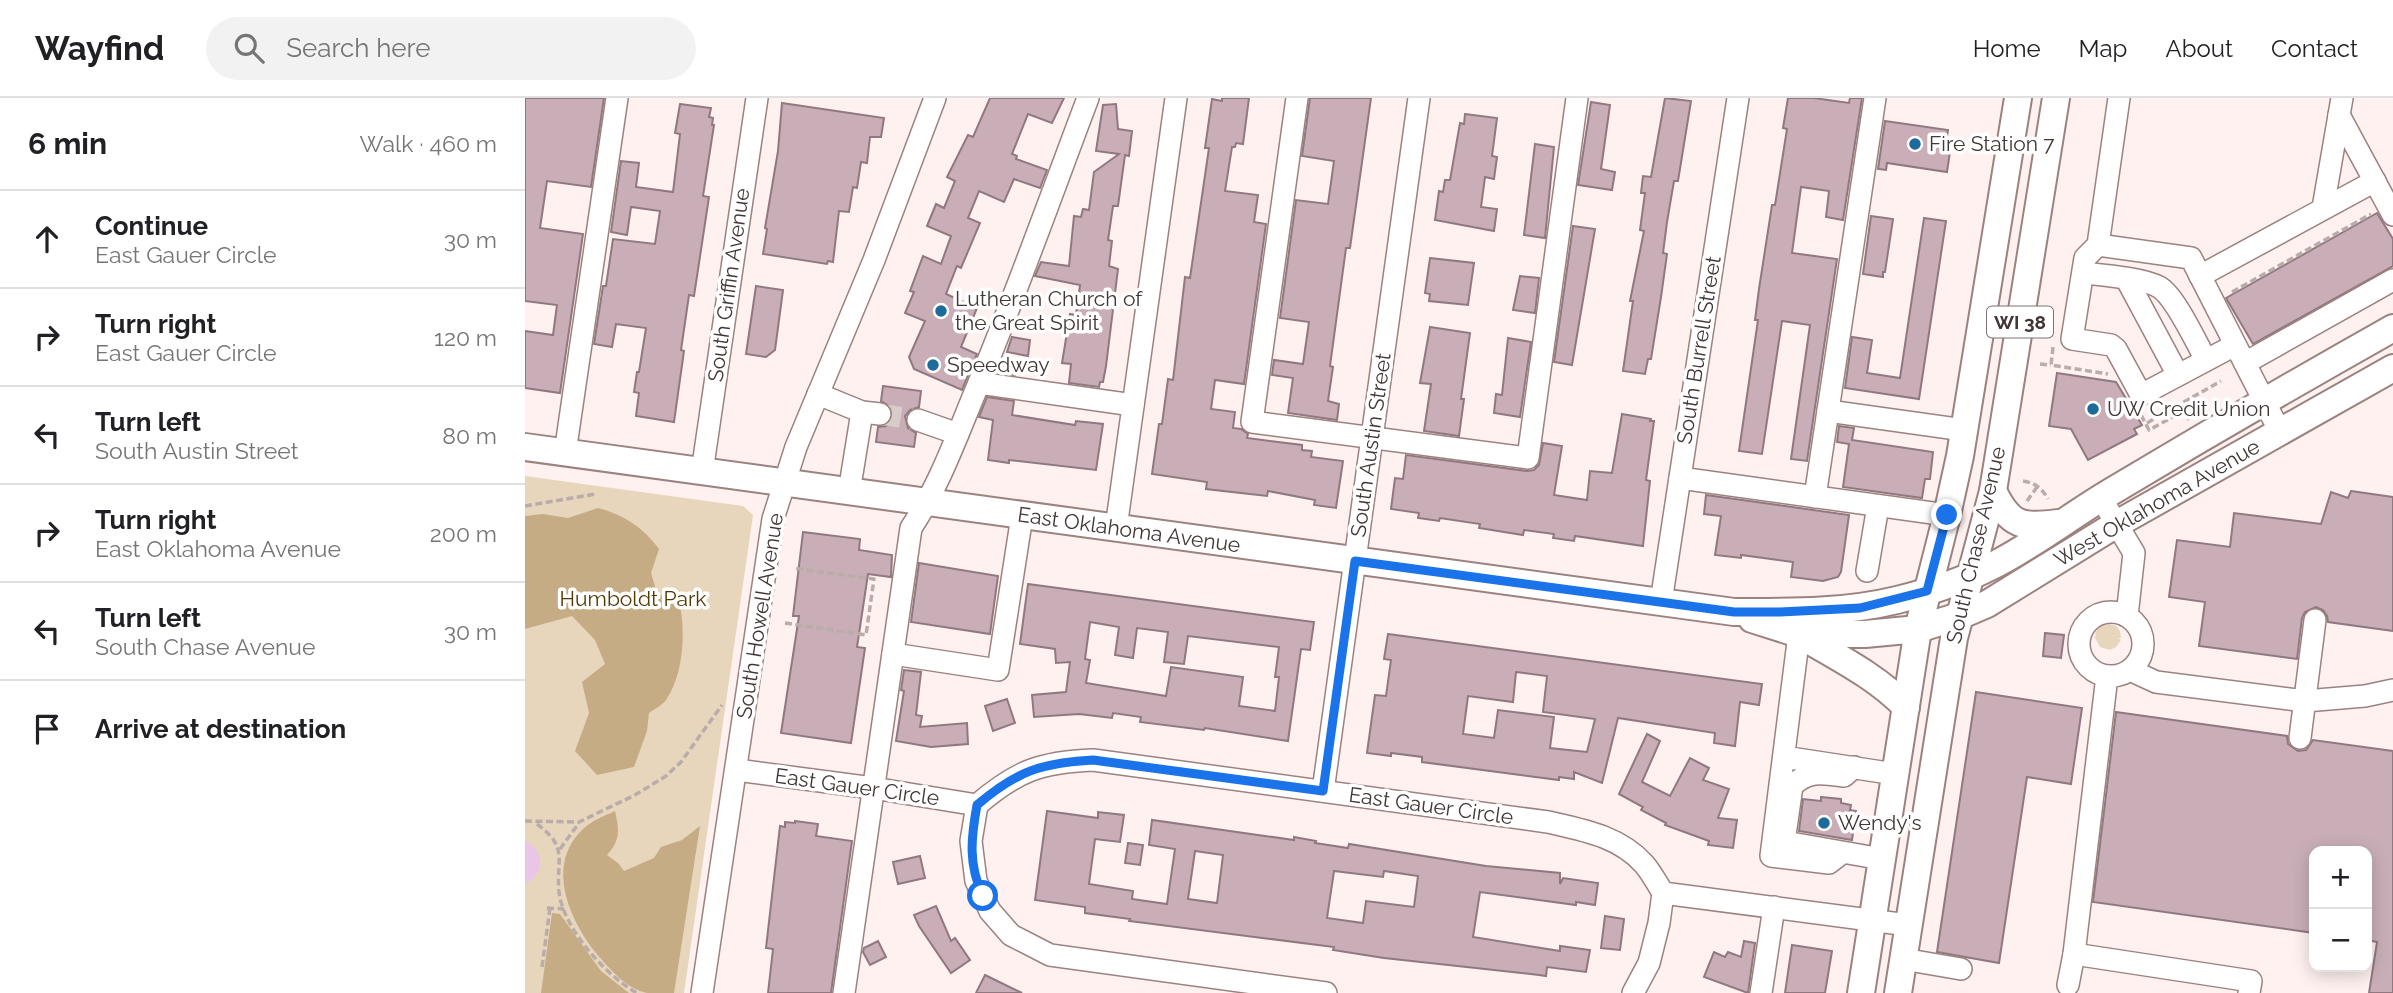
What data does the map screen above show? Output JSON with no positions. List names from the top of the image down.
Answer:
{
  "streets": {
    "main road": [
      "WI 38",
      "West Oklahoma Avenue",
      "East Oklahoma Avenue",
      "South Chase Avenue"
    ],
    "street": [
      "South Griffin Avenue",
      "South Burrell Street",
      "South Austin Street",
      "South Howell Avenue",
      "East Gauer Circle"
    ]
  },
  "crossings": [
    ["South Griffin Avenue", "East Oklahoma Avenue"],
    ["South Burrell Street", "East Oklahoma Avenue"],
    ["South Austin Street", "East Oklahoma Avenue"],
    ["South Austin Street", "East Gauer Circle"],
    ["West Oklahoma Avenue", "East Oklahoma Avenue"],
    ["West Oklahoma Avenue", "South Chase Avenue"],
    ["East Oklahoma Avenue", "South Chase Avenue"],
    ["East Oklahoma Avenue", "South Howell Avenue"],
    ["South Howell Avenue", "East Gauer Circle"]
  ],
  "parks": ["Humboldt Park"],
  "places": [
    "Fire Station 7",
    "Lutheran Church of the Great Spirit",
    "Speedway",
    "UW Credit Union",
    "Wendy's"
  ],
  "page": {
    "header": "Wayfind",
    "search": "Search here",
    "nav": [
      "Home",
      "Map",
      "About",
      "Contact"
    ],
    "heading": ["6 min", "Walk · 460 m"],
    "list": [
      ["Continue", "East Gauer Circle", "30 m"],
      ["Turn right", "East Gauer Circle", "120 m"],
      ["Turn left", "South Austin Street", "80 m"],
      ["Turn right", "East Oklahoma Avenue", "200 m"],
      ["Turn left", "South Chase Avenue", "30 m"],
      "Arrive at destination"
    ],
    "map_buttons": ["+", "−"]
  }
}
